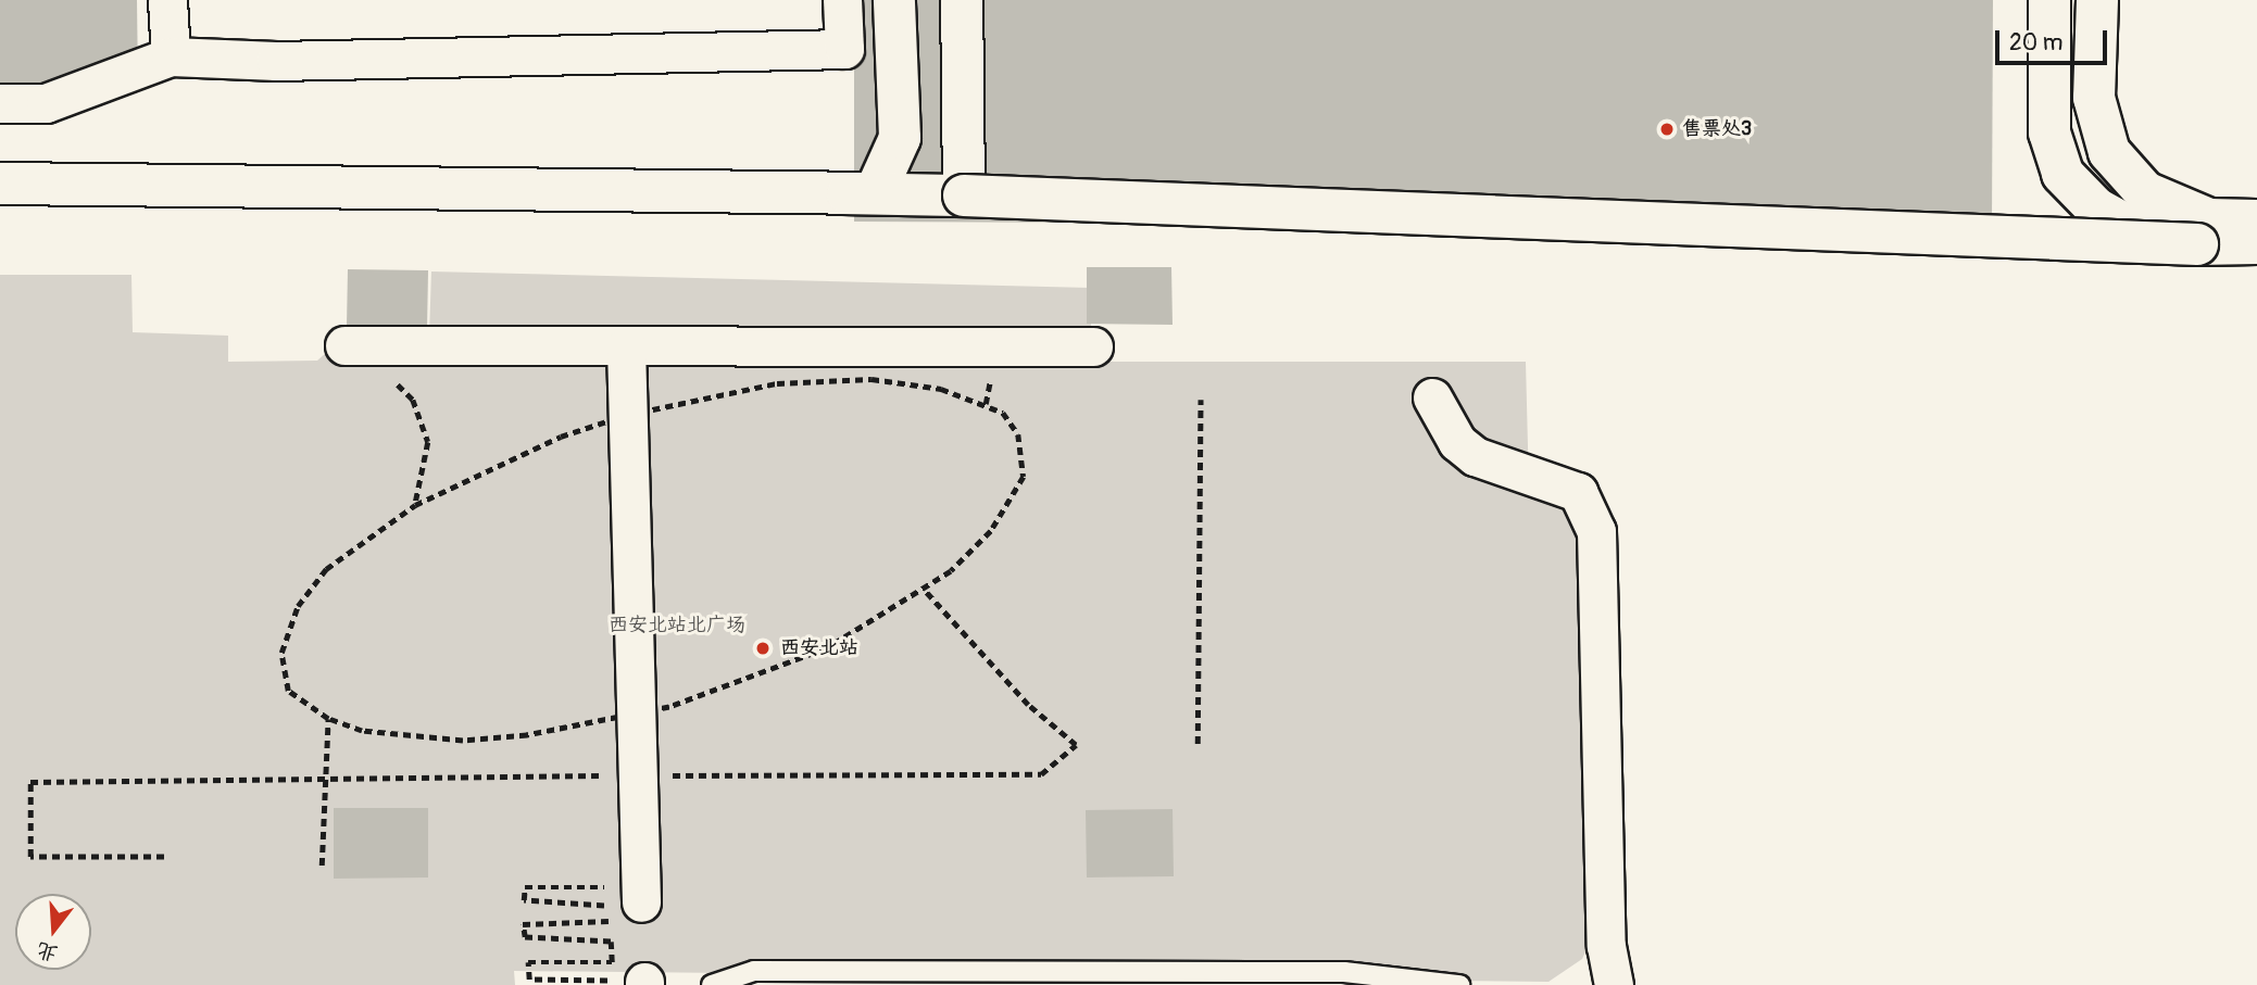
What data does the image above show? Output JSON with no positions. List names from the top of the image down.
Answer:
{
  "parks": ["西安北站北广场"],
  "places": ["售票处3", "西安北站"],
  "scale_bar": "20 m",
  "north": "bottom"
}
